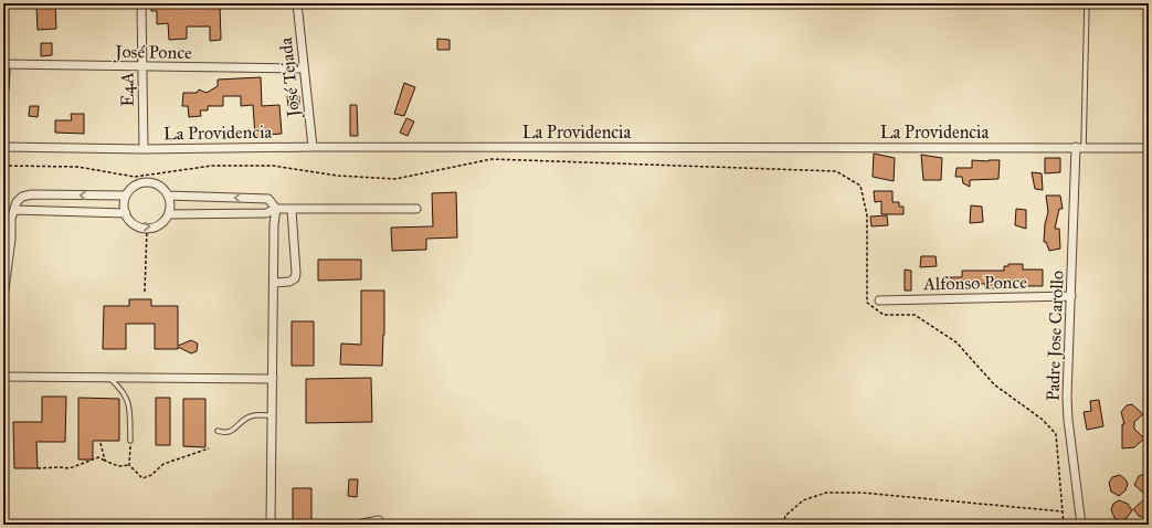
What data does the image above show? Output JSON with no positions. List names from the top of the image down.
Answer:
{
  "streets": {
    "street": [
      "José Ponce",
      "José Tejada",
      "E4A",
      "La Providencia",
      "Alfonso Ponce",
      "Padre Jose Carollo"
    ]
  },
  "crossings": [
    ["José Ponce", "José Tejada"],
    ["José Ponce", "E4A"],
    ["José Tejada", "La Providencia"],
    ["E4A", "La Providencia"],
    ["La Providencia", "Padre Jose Carollo"],
    ["Alfonso Ponce", "Padre Jose Carollo"]
  ]
}
